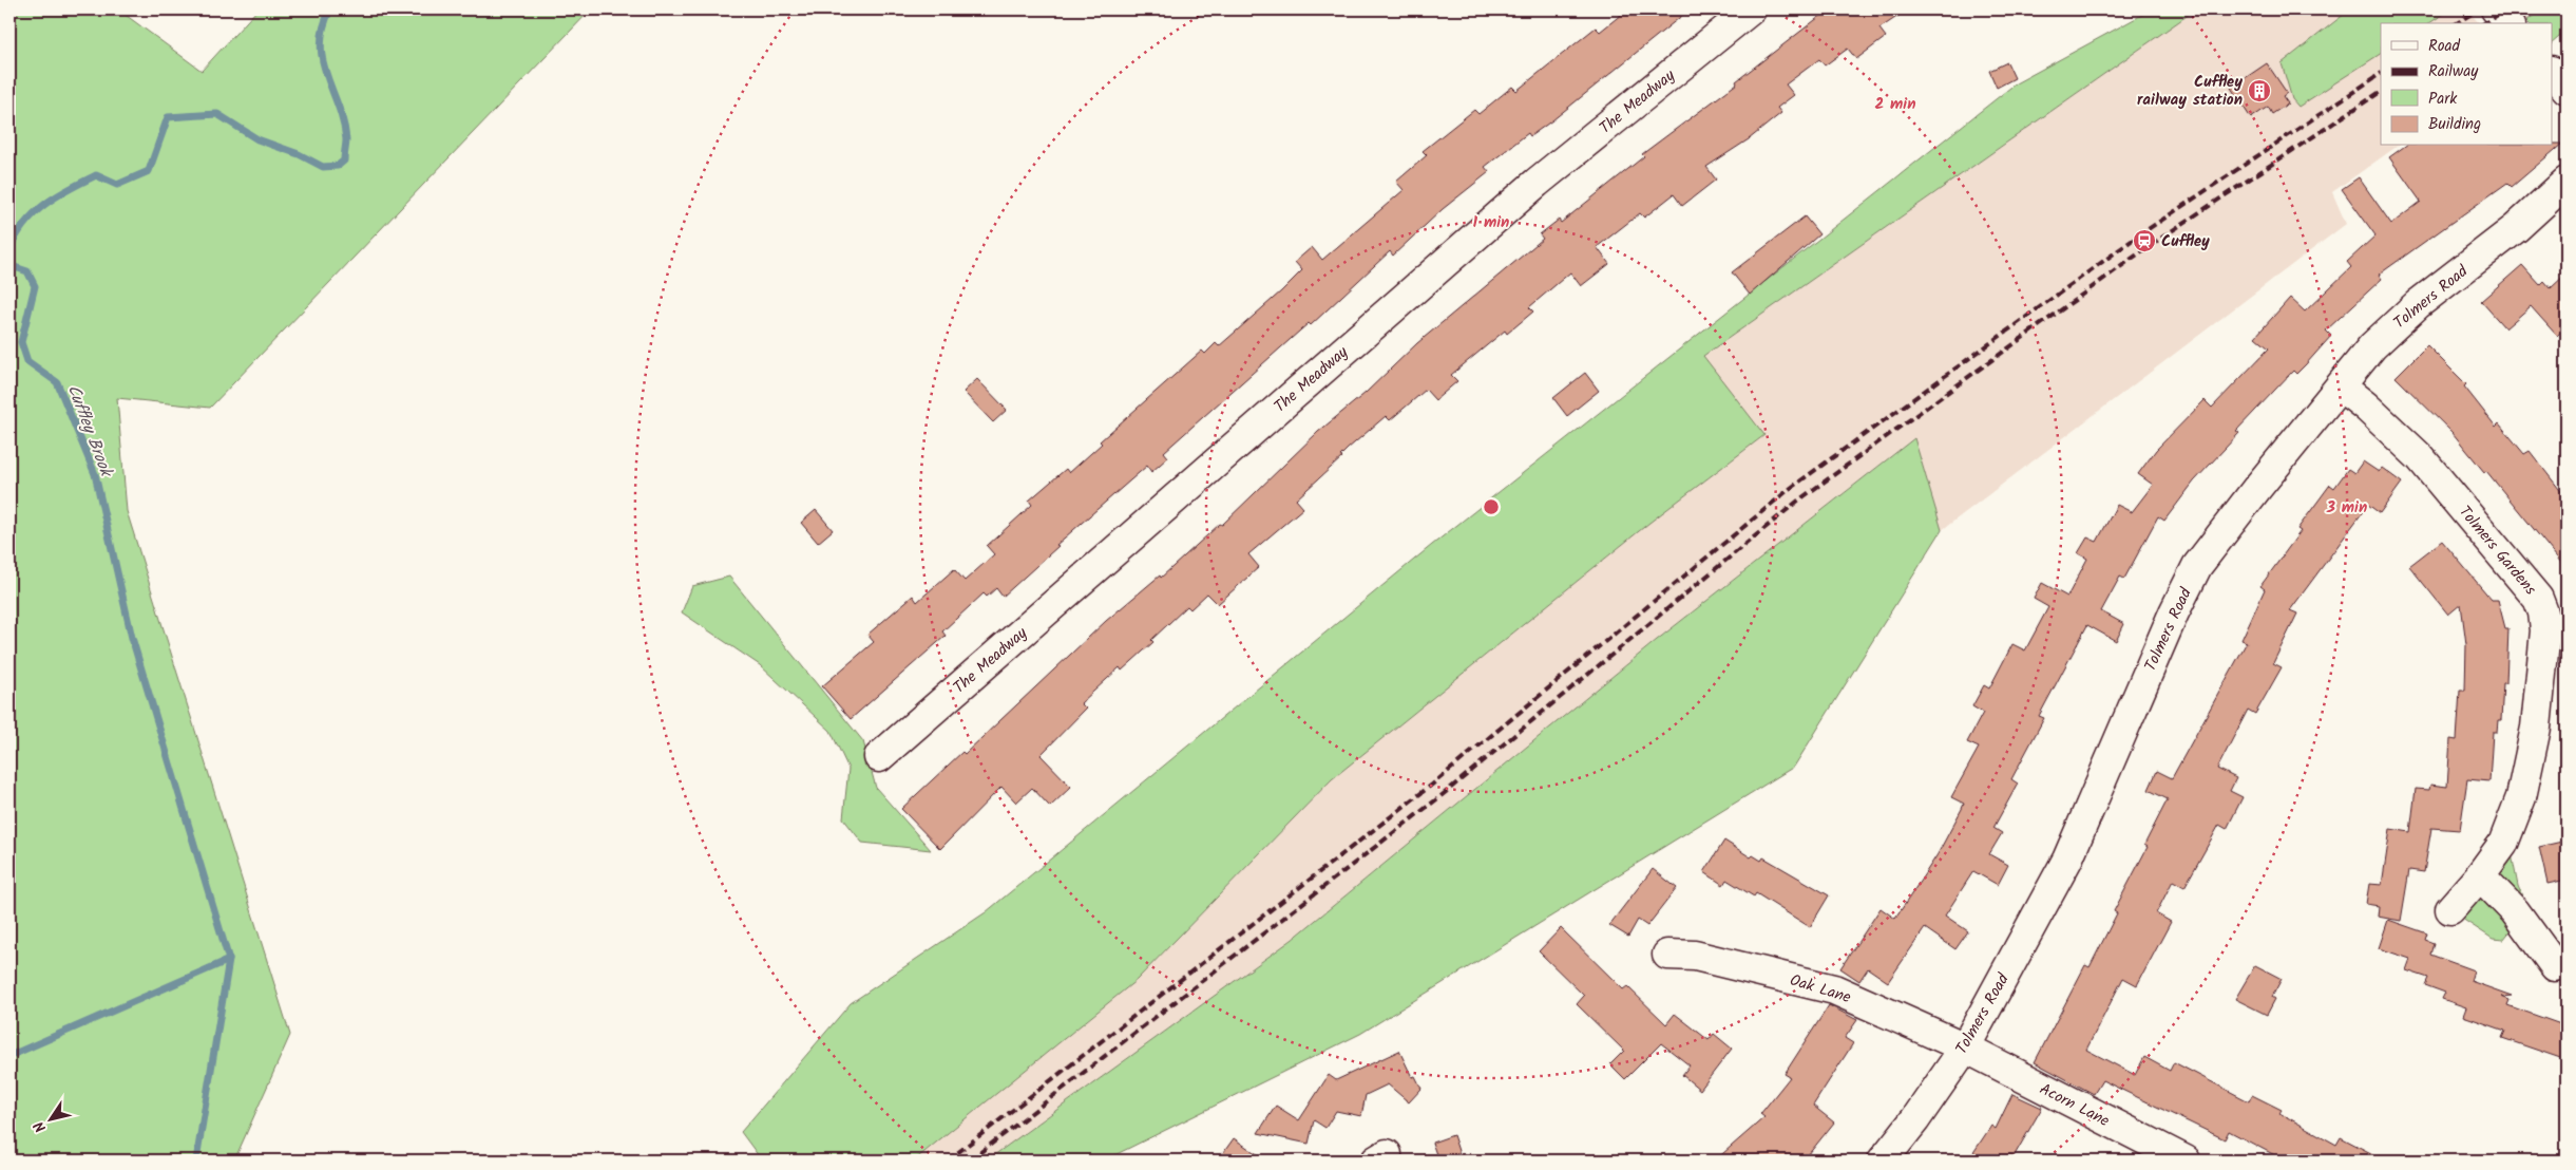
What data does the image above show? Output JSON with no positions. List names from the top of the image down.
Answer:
{
  "streets": {
    "street": [
      "The Meadway",
      "Tolmers Road",
      "Tolmers Gardens",
      "Oak Lane",
      "Acorn Lane"
    ]
  },
  "crossings": [
    ["Tolmers Road", "Tolmers Gardens"],
    ["Tolmers Road", "Oak Lane"],
    ["Tolmers Road", "Acorn Lane"],
    ["Oak Lane", "Acorn Lane"]
  ],
  "water": ["Cuffley Brook"],
  "places": {
    "building": ["Cuffley railway station"],
    "station": ["Cuffley"]
  },
  "legend": [
    "Road",
    "Railway",
    "Park",
    "Building"
  ],
  "north": "bottom left",
  "rings": ["2 min", "1 min", "3 min"]
}
